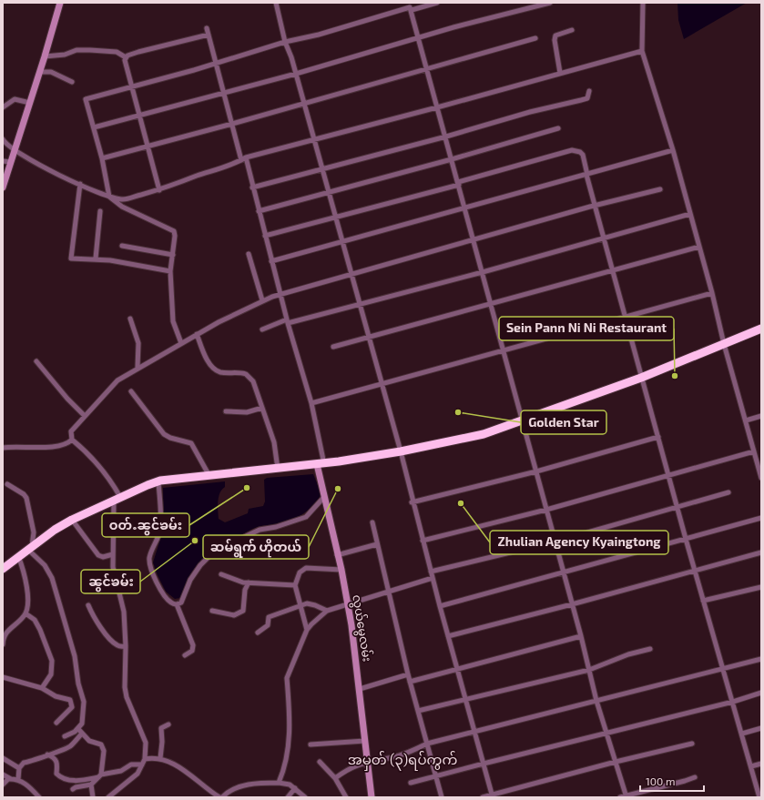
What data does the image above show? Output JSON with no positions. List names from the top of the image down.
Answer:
{
  "streets": {
    "street": ["လွယ်မွေလမ်း"]
  },
  "districts": ["အမှတ် (၃)ရပ်ကွက်"],
  "places": [
    "Sein Pann Ni Ni Restaurant",
    "Golden Star",
    "ဝတ်ႉၼွင်ၶမ်း",
    "ဆမ်ရွက် ဟိုတယ်",
    "Zhulian Agency Kyaingtong",
    "ၼွင်ၶမ်း"
  ],
  "scale_bar": "100 m"
}
